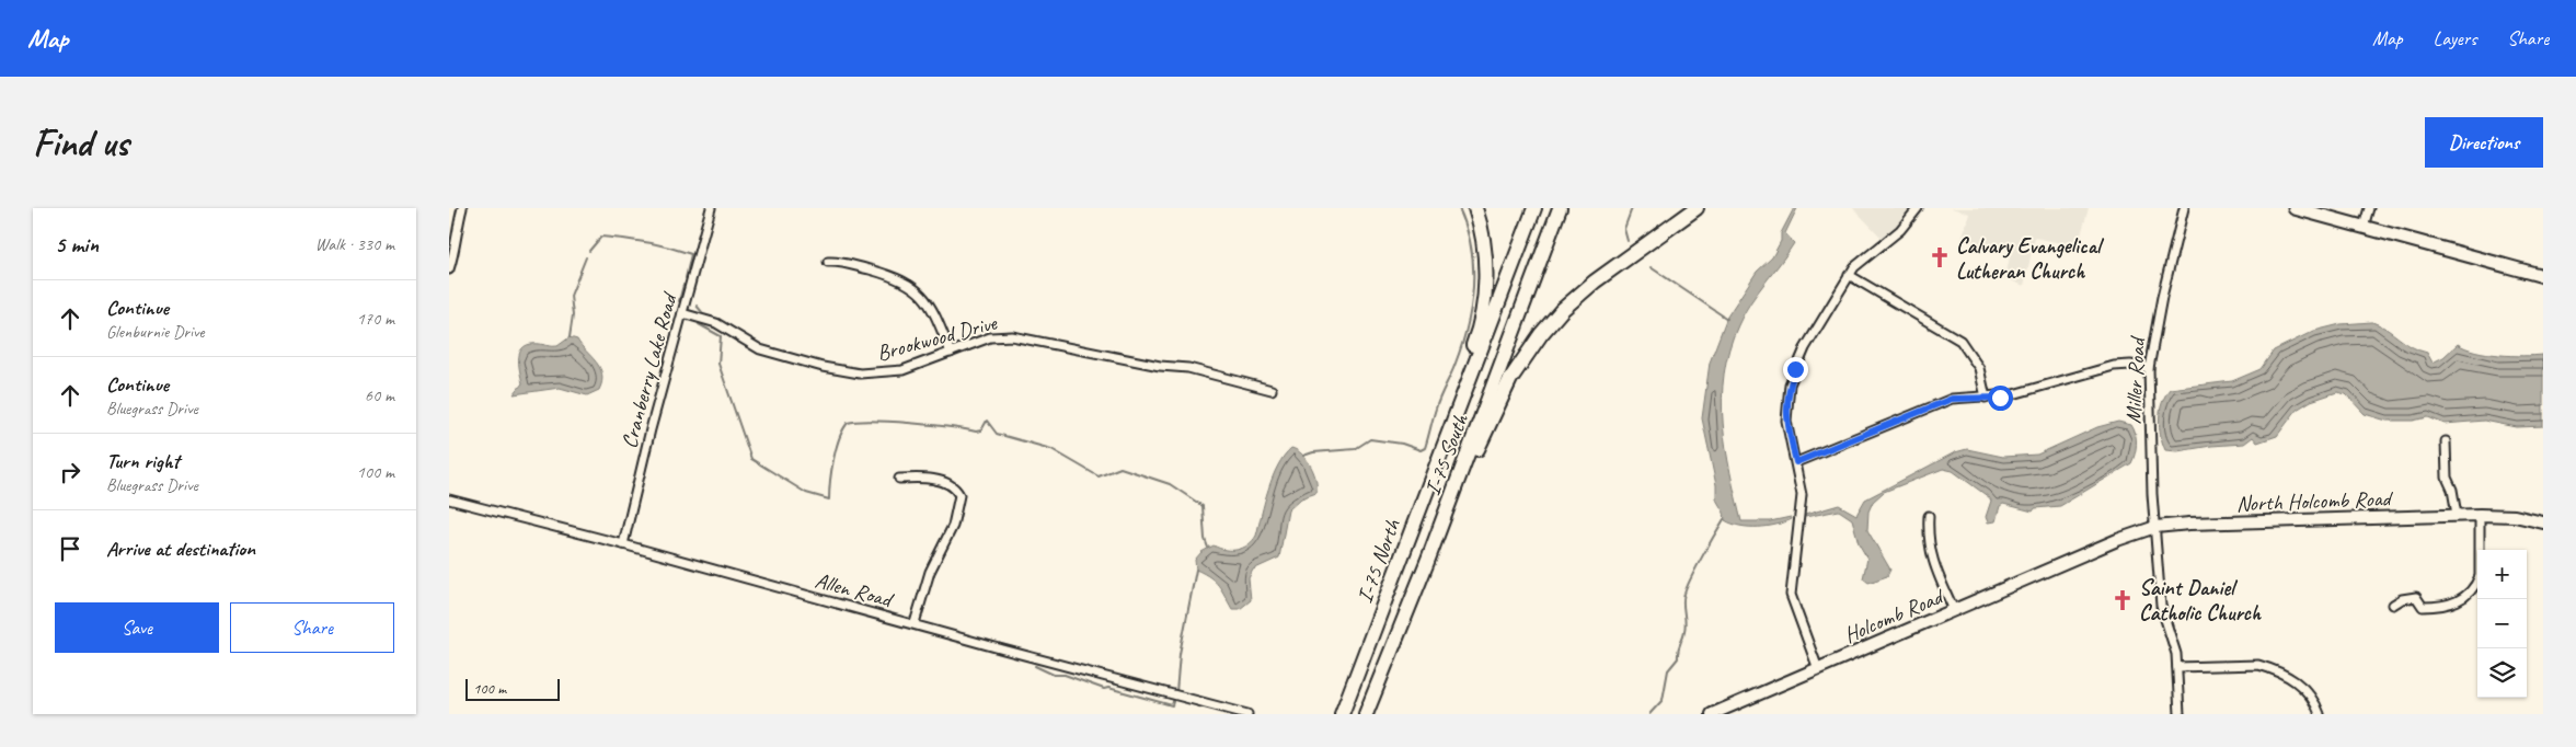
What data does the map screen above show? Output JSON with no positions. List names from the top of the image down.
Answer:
{
  "streets": {
    "highway": ["I-75 South", "I-75 North"],
    "street": [
      "Brookwood Drive",
      "Cranberry Lake Road",
      "Miller Road",
      "North Holcomb Road",
      "Allen Road",
      "Holcomb Road"
    ]
  },
  "crossings": [
    ["Brookwood Drive", "Cranberry Lake Road"],
    ["Cranberry Lake Road", "Allen Road"],
    ["Miller Road", "North Holcomb Road"],
    ["North Holcomb Road", "Holcomb Road"]
  ],
  "places": {
    "church": ["Calvary Evangelical Lutheran Church", "Saint Daniel Catholic Church"]
  },
  "scale_bar": "100 m",
  "page": {
    "header": "Map",
    "nav": ["Map", "Layers", "Share"],
    "buttons": [
      "Directions",
      ["Save", "Share"]
    ],
    "title": "Find us",
    "heading": ["5 min", "Walk · 330 m"],
    "list": [
      ["Continue", "Glenburnie Drive", "170 m"],
      ["Continue", "Bluegrass Drive", "60 m"],
      ["Turn right", "Bluegrass Drive", "100 m"],
      "Arrive at destination"
    ],
    "map_buttons": ["+", "−"],
    "scale": "100 m"
  }
}
